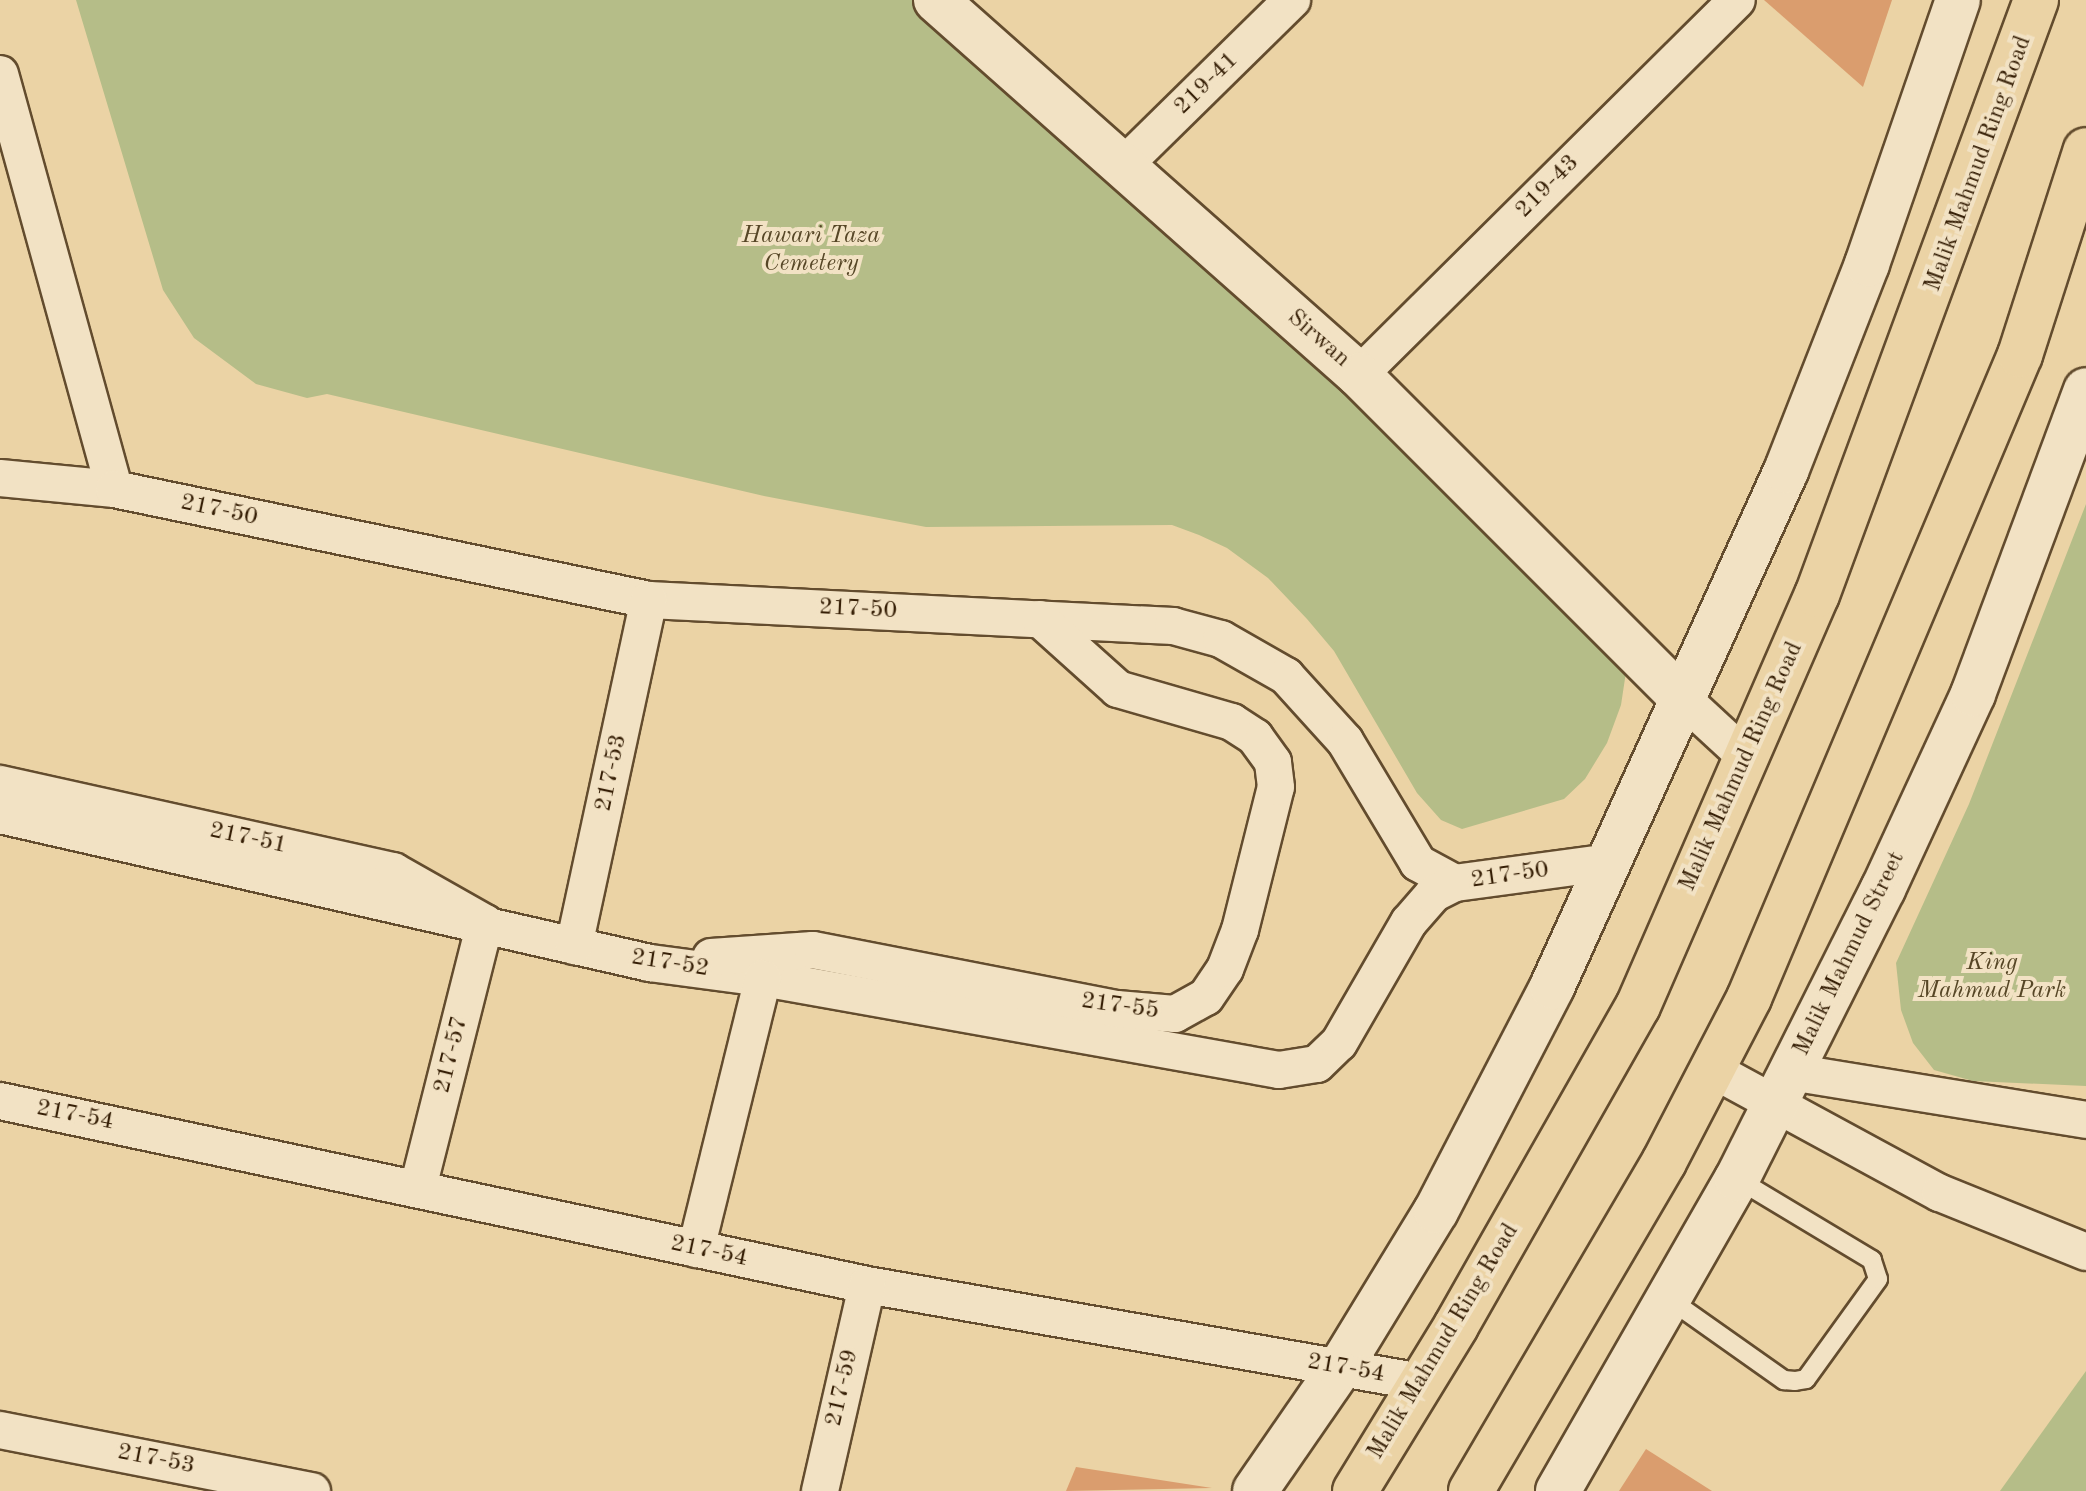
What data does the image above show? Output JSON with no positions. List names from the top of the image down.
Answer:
{
  "streets": {
    "highway": ["Malik Mahmud Ring Road"],
    "main road": ["Sirwan", "Malik Mahmud Street"],
    "street": [
      "219-41",
      "219-43",
      "217-50",
      "217-53",
      "217-51",
      "217-52",
      "217-55",
      "217-57",
      "217-54",
      "217-59"
    ]
  },
  "crossings": [
    ["219-41", "Sirwan"],
    ["Malik Mahmud Ring Road", "217-54"],
    ["219-43", "Sirwan"],
    ["217-50", "217-53"],
    ["217-50", "217-52"],
    ["217-50", "217-55"],
    ["217-53", "217-52"],
    ["217-51", "217-52"],
    ["217-51", "217-57"],
    ["217-52", "217-55"],
    ["217-52", "217-57"],
    ["217-57", "217-54"],
    ["217-54", "217-59"]
  ],
  "parks": ["Hawari Taza Cemetery", "King Mahmud Park"]
}
